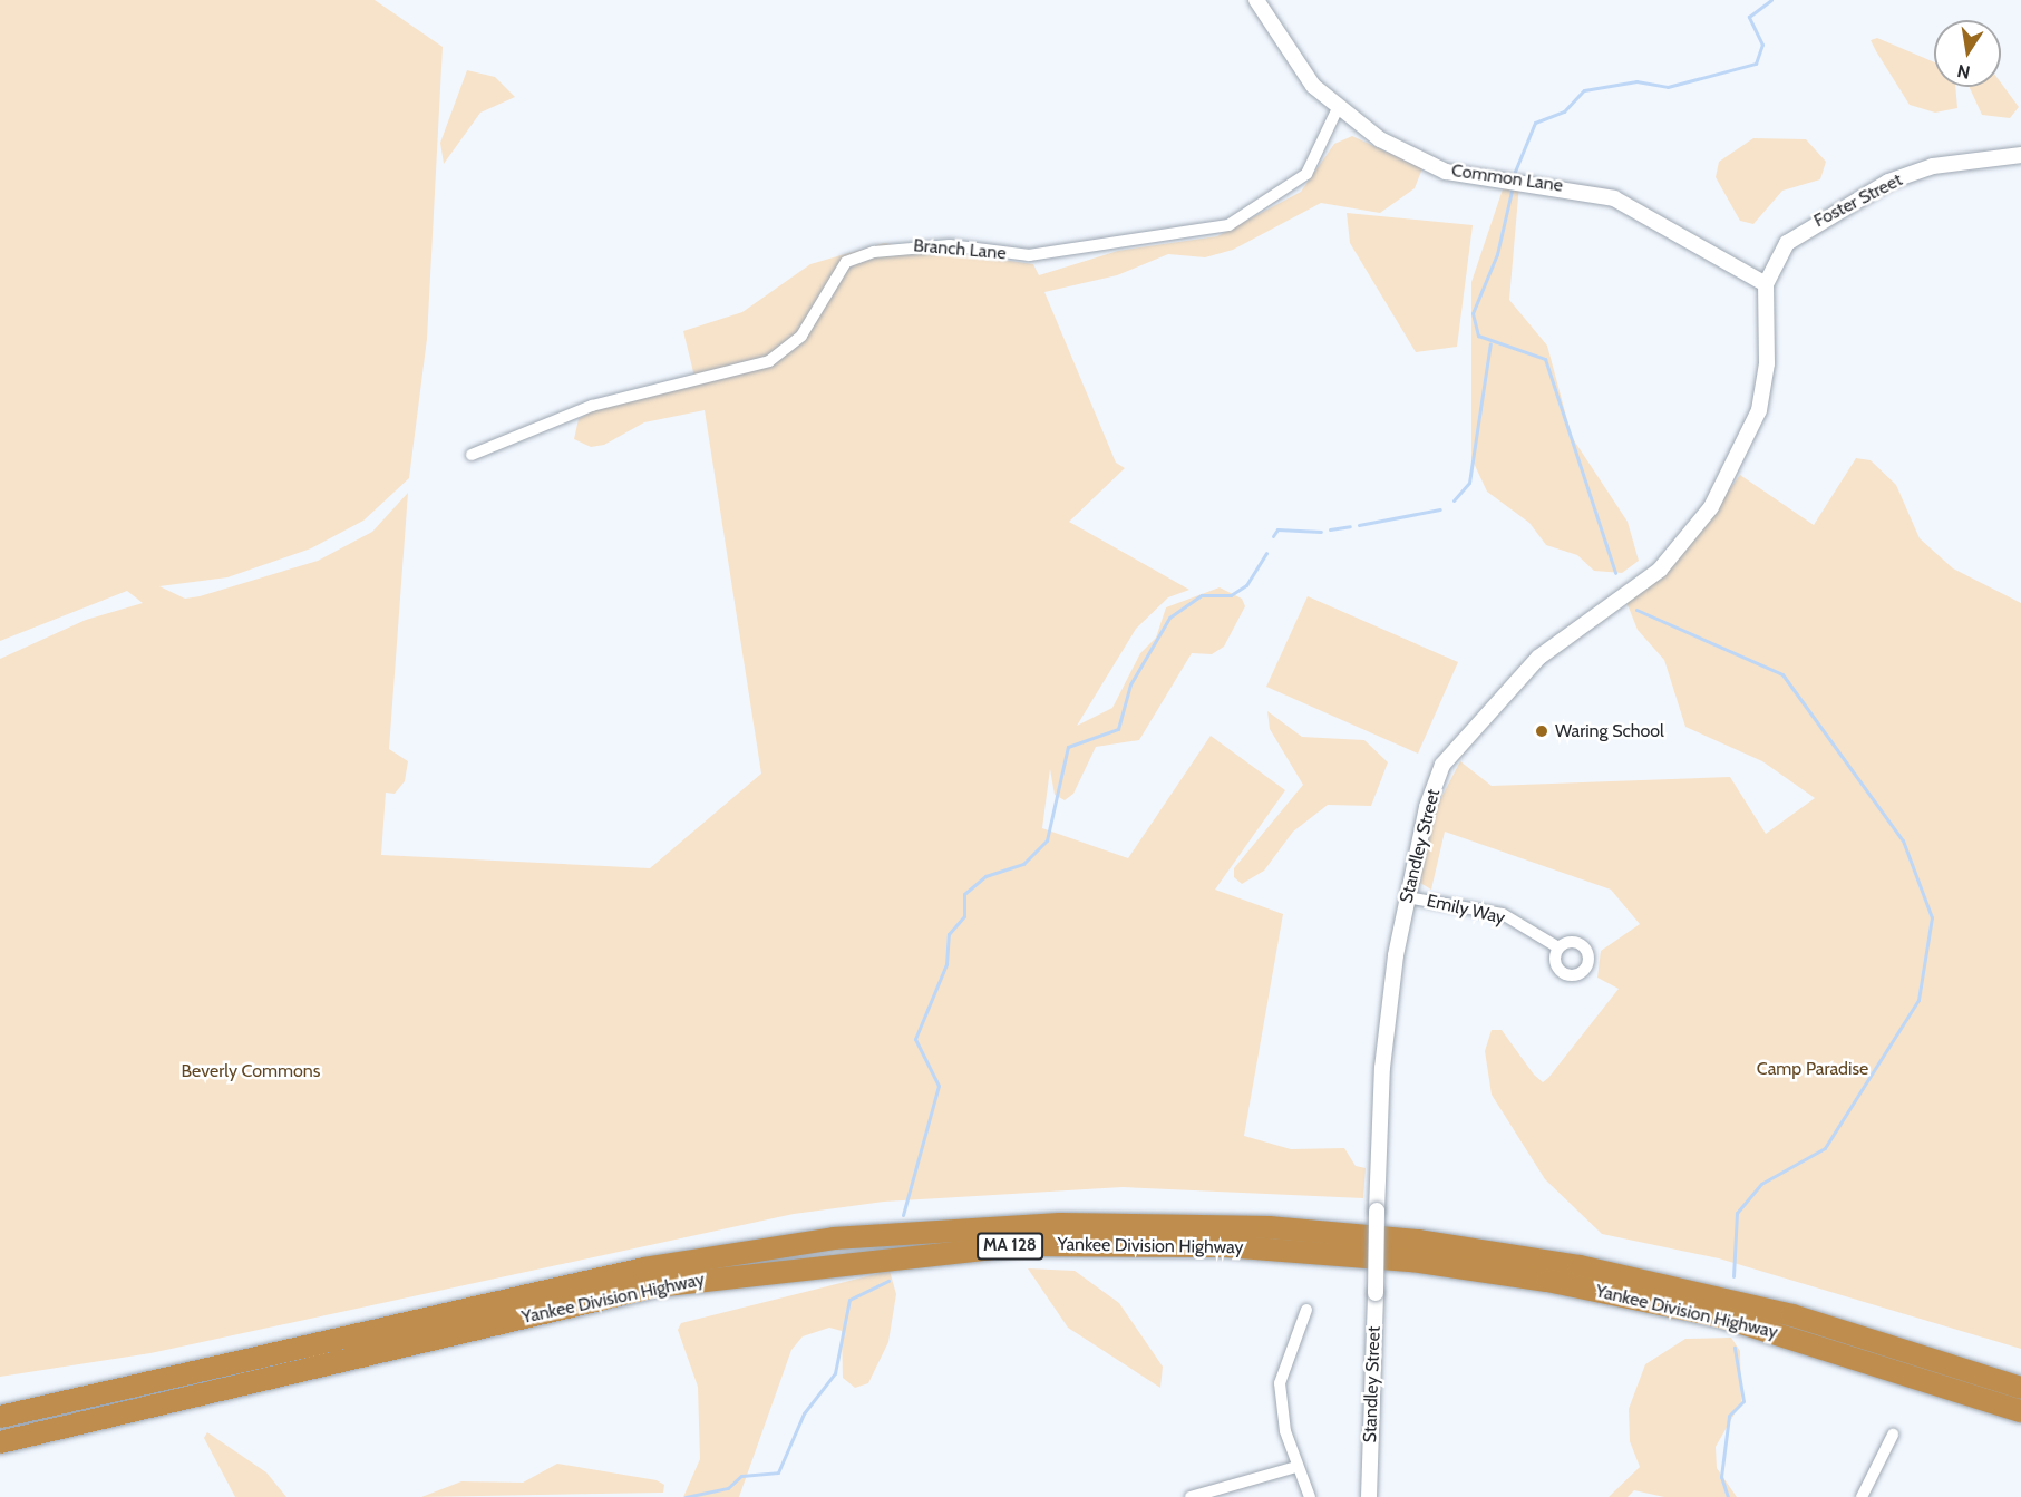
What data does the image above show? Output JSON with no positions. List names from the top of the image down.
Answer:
{
  "streets": {
    "highway": ["MA 128", "Yankee Division Highway"],
    "street": [
      "Common Lane",
      "Foster Street",
      "Branch Lane",
      "Standley Street",
      "Emily Way"
    ]
  },
  "crossings": [
    ["Common Lane", "Foster Street"],
    ["Common Lane", "Branch Lane"],
    ["Common Lane", "Standley Street"],
    ["Foster Street", "Standley Street"],
    ["Standley Street", "Emily Way"]
  ],
  "parks": ["Camp Paradise", "Beverly Commons"],
  "places": ["Waring School"],
  "north": "bottom"
}
